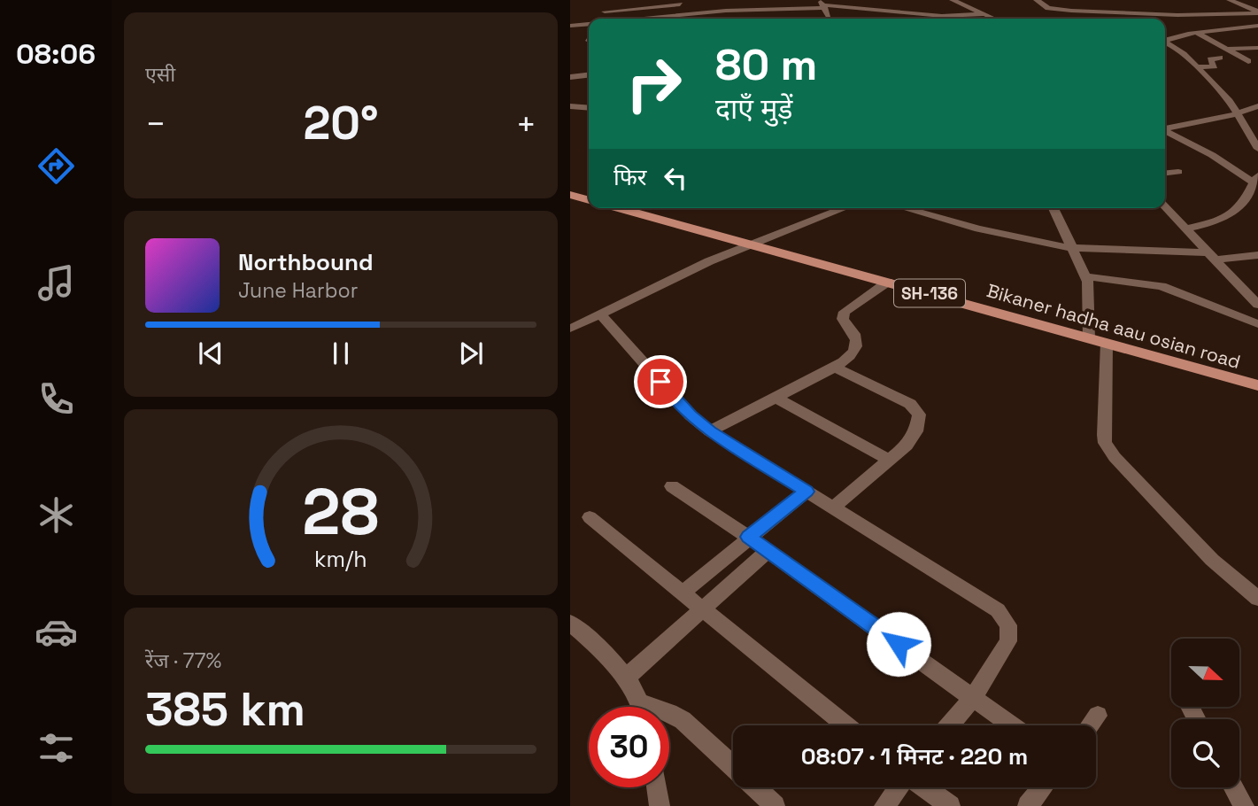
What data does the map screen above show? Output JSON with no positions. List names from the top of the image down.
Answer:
{
  "streets": {
    "main road": ["SH-136", "Bikaner hadha aau osian road"]
  },
  "north": "right",
  "page": {
    "tabs": "08:06",
    "tile": [
      "एसी",
      ["रेंज · 77%", "385 km"]
    ],
    "turn": ["80 m", "दाएँ मुड़ें"],
    "heat": ["−", "20°", "+"],
    "then": "फिर",
    "song": ["Northbound", "June Harbor"],
    "limit": "30",
    "trip": "08:07 · 1 मिनट · 220 m",
    "gauge": ["28", "km/h"]
  }
}
